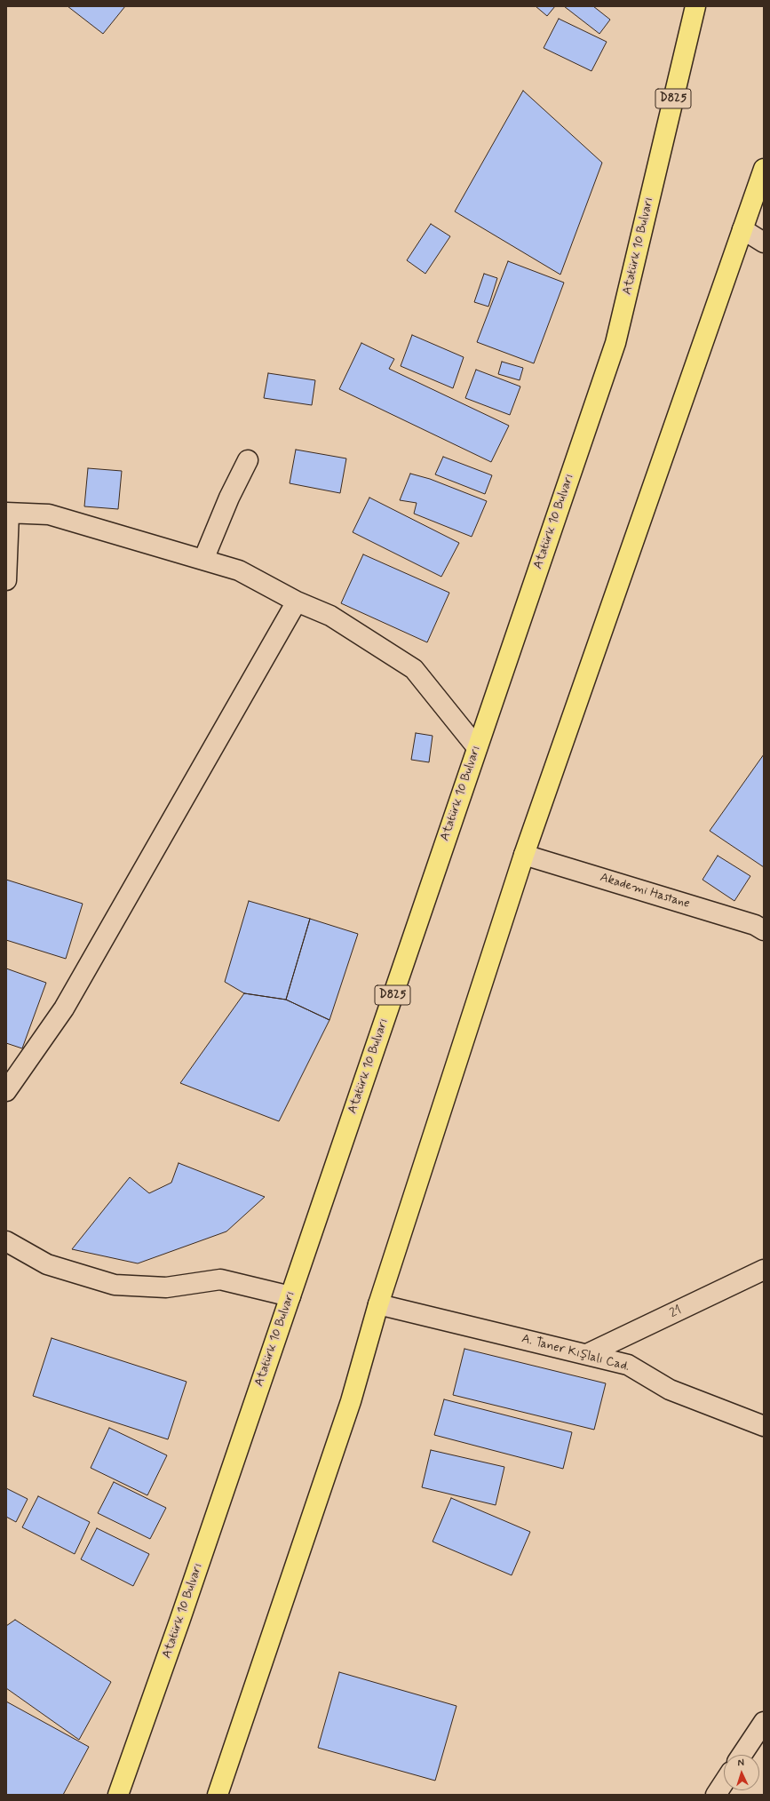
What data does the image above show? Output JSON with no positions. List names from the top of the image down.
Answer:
{
  "streets": {
    "highway": ["D825", "Atatürk 10 Bulvarı"],
    "street": ["Akademi Hastane", "21", "A. Taner Kışlalı Cad."]
  },
  "crossings": [
    ["21", "A. Taner Kışlalı Cad."]
  ],
  "north": "top"
}
